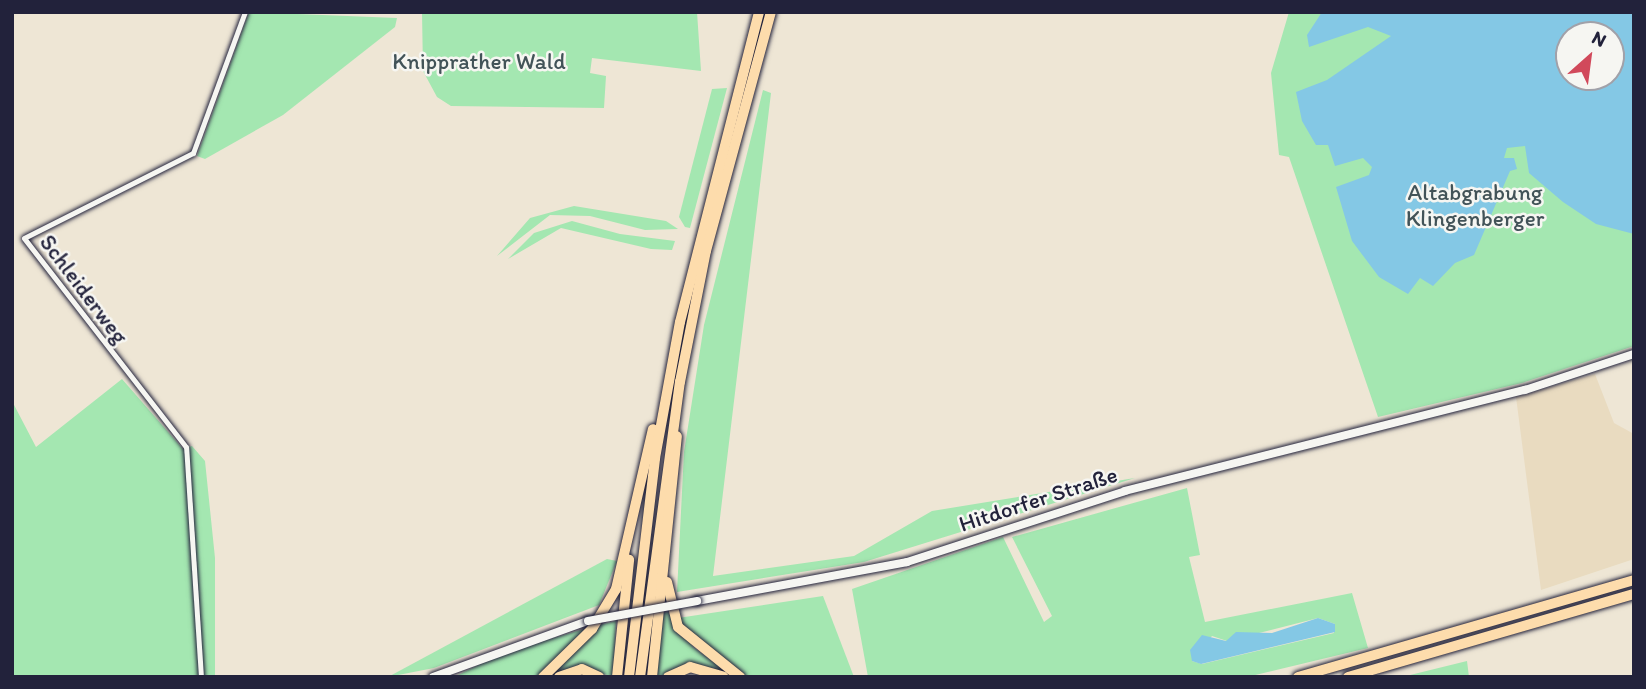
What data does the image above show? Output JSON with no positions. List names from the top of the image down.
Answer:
{
  "streets": {
    "main road": ["Hitdorfer Straße"],
    "street": ["Schleiderweg"]
  },
  "parks": ["Knipprather Wald", "Altabgrabung Klingenberger"],
  "north": "top right"
}
